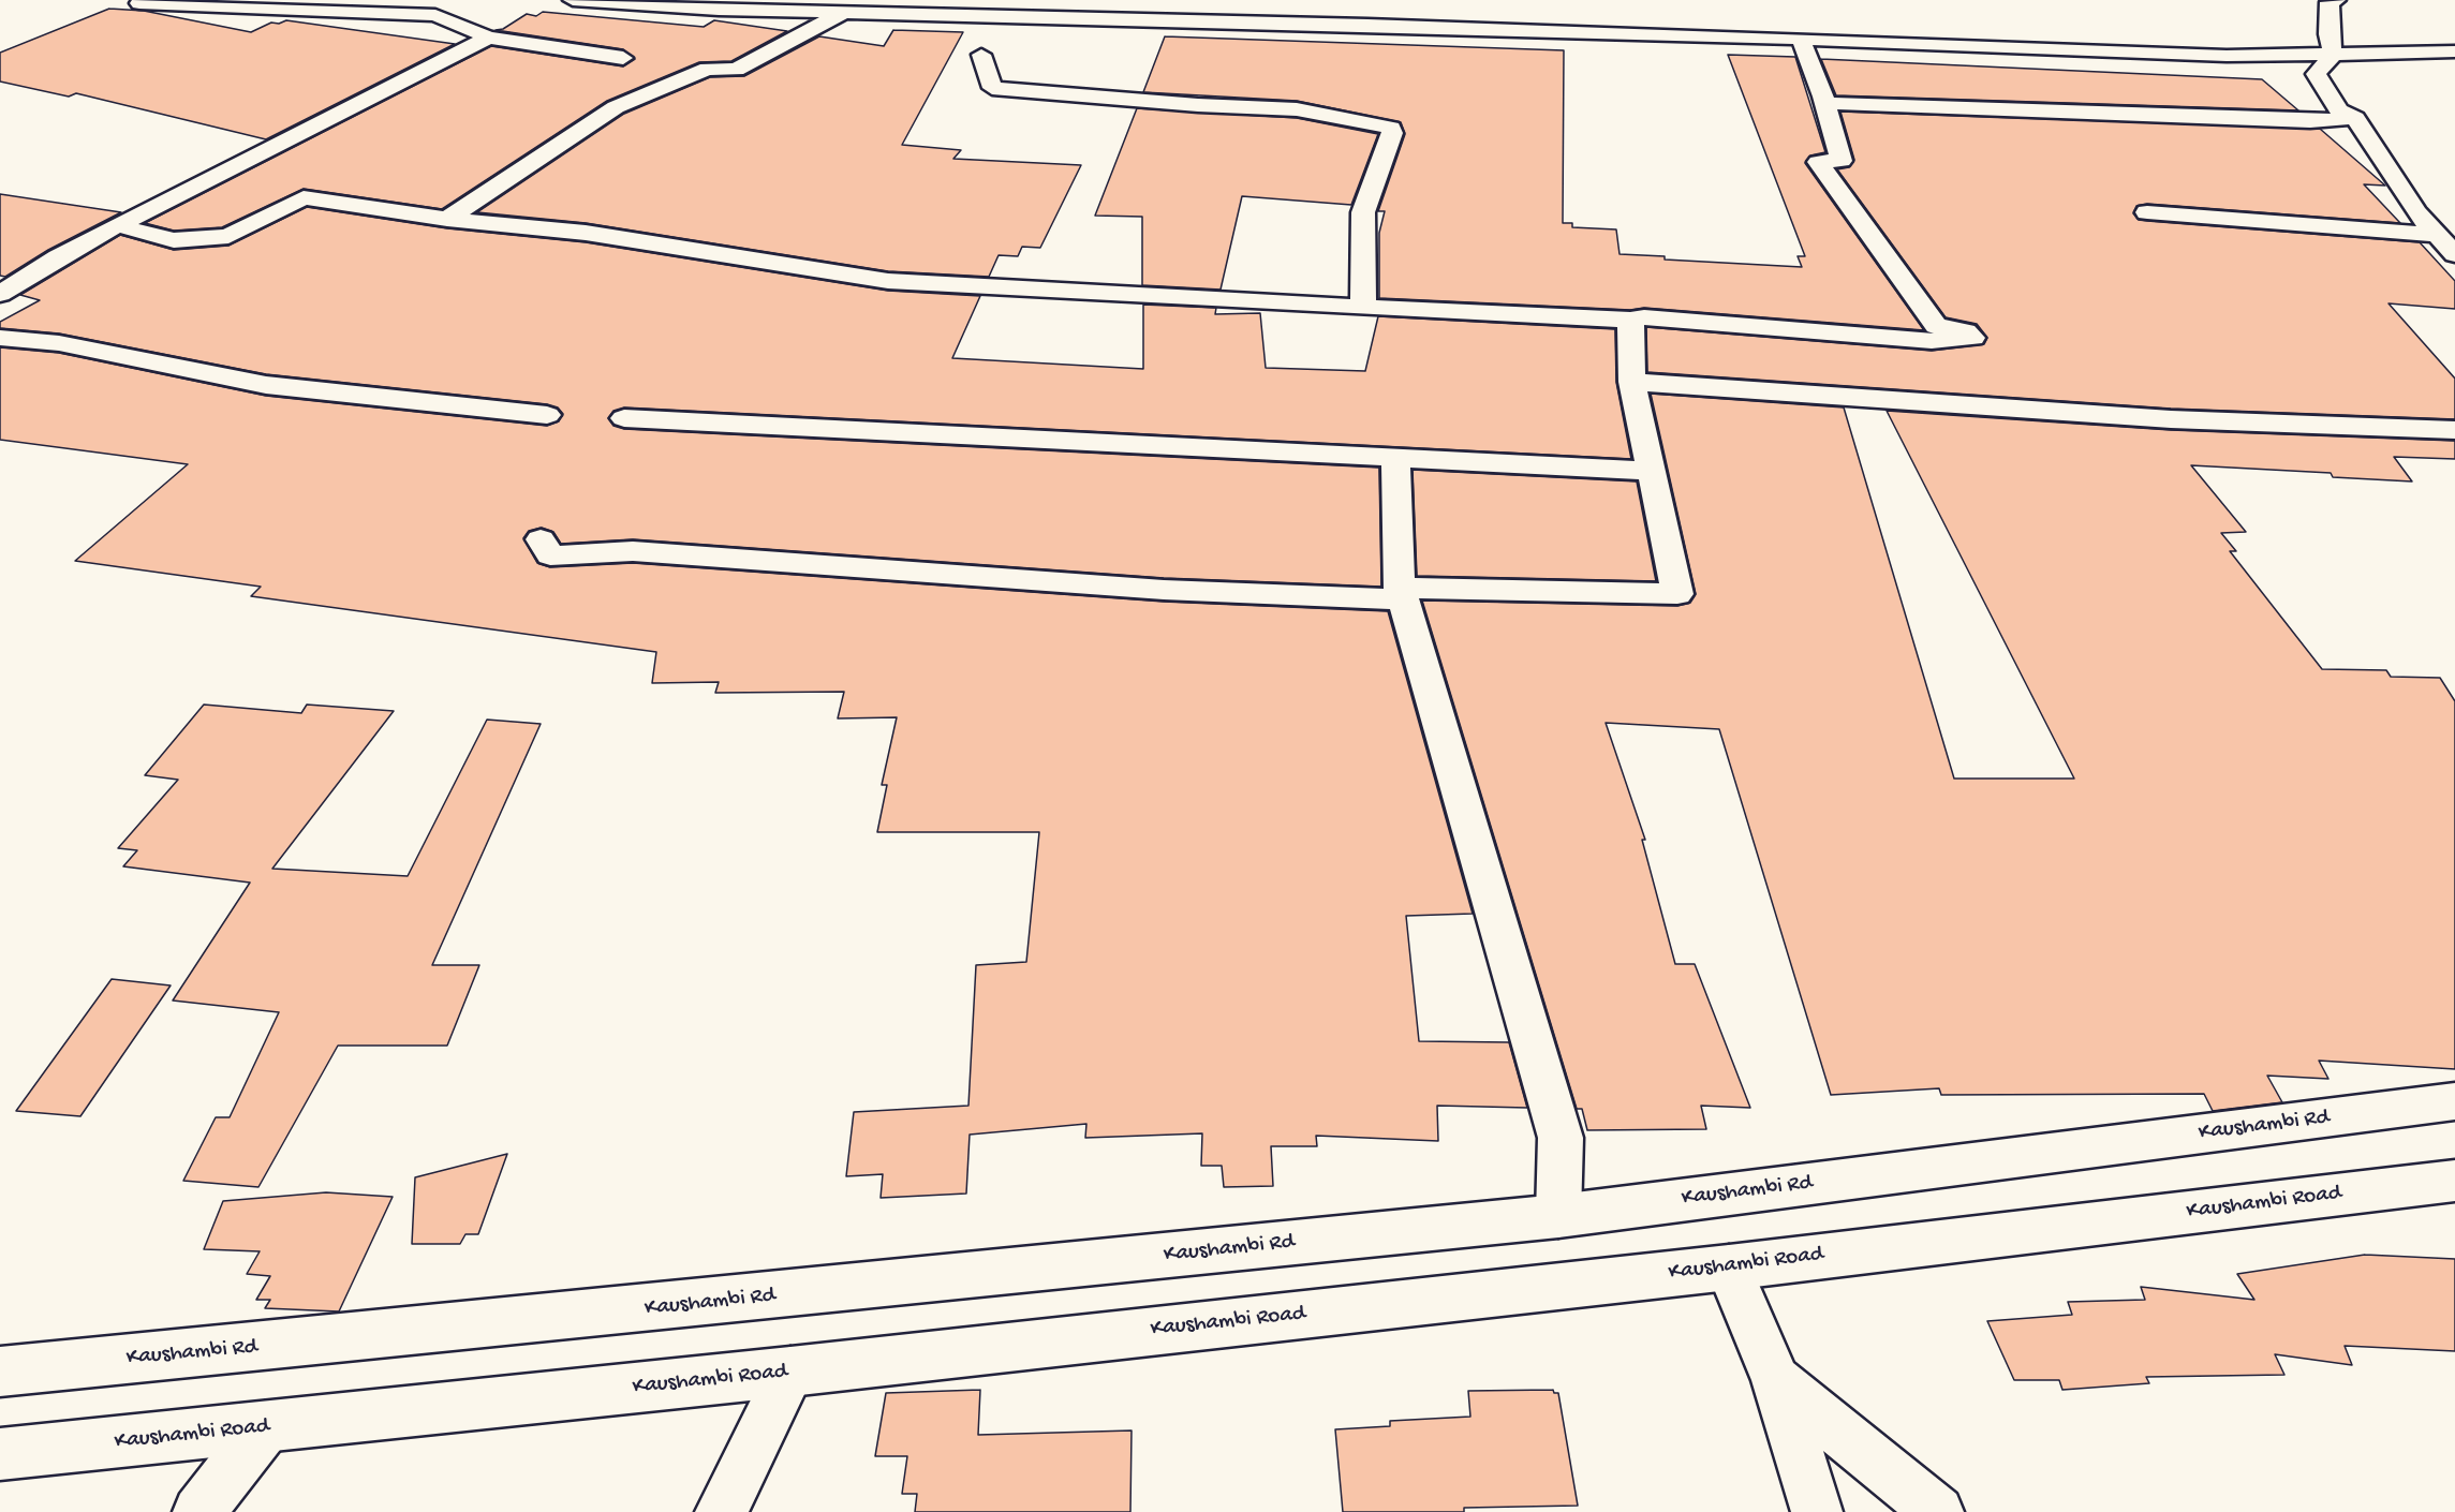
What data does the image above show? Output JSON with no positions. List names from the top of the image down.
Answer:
{
  "streets": {
    "street": ["Kaushambi Rd", "Kaushambi Road"]
  }
}
